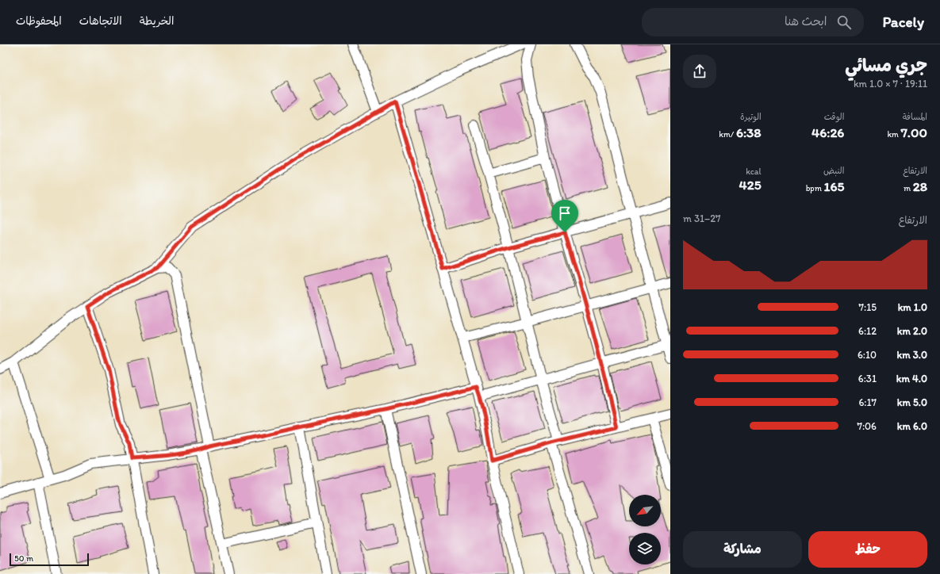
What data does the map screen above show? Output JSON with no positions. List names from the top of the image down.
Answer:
{
  "scale_bar": "50 m",
  "north": "bottom left",
  "page": {
    "header": "Pacely",
    "search": "ابحث هنا",
    "nav": ["الخريطة", "الاتجاهات", "المحفوظات"],
    "heading": ["جري مسائي", "19:11 · 7 × 1.0 km"],
    "stats": [
      ["المسافة", "7.00 km"],
      ["الوقت", "46:26"],
      ["الوتيرة", "6:38 /km"],
      ["الارتفاع", "28 m"],
      ["النبض", "165 bpm"],
      ["kcal", "425"]
    ],
    "chart": ["الارتفاع", "27–31 m"],
    "list": [
      {
        "name": "1.0 km",
        "note": "7:15"
      },
      {
        "name": "2.0 km",
        "note": "6:12"
      },
      {
        "name": "3.0 km",
        "note": "6:10"
      },
      {
        "name": "4.0 km",
        "note": "6:31"
      },
      {
        "name": "5.0 km",
        "note": "6:17"
      },
      {
        "name": "6.0 km",
        "note": "7:06"
      }
    ],
    "buttons": ["حفظ", "مشاركة"],
    "scale": "50 m"
  }
}
